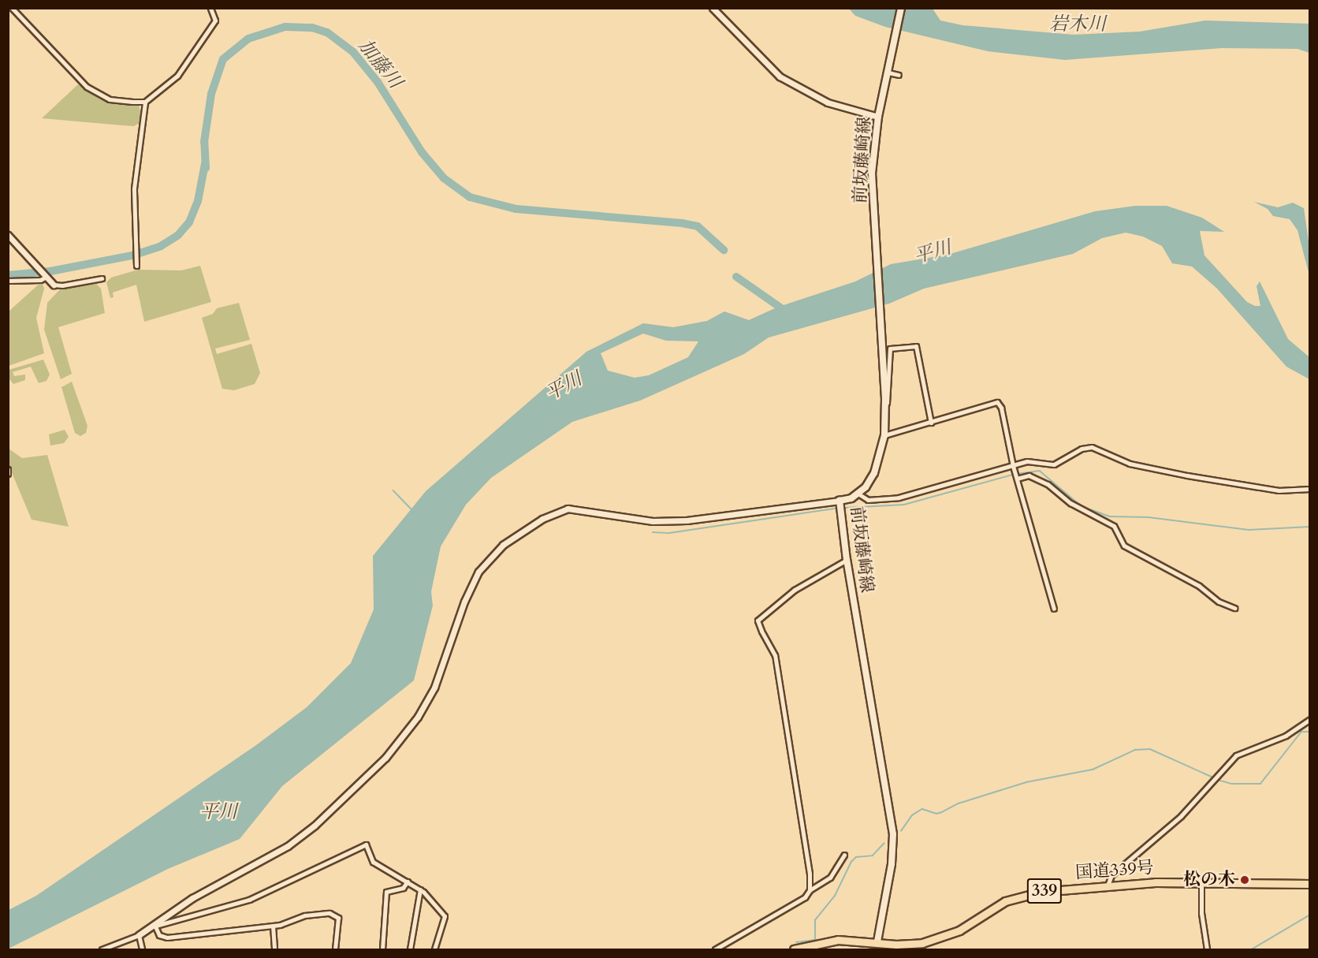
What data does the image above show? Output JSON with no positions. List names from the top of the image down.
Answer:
{
  "streets": {
    "highway": ["国道339号", "339"],
    "main road": ["前坂藤崎線"]
  },
  "crossings": [
    ["前坂藤崎線", "国道339号"]
  ],
  "water": ["岩木川", "加藤川", "平川"],
  "places": ["松の木"]
}
